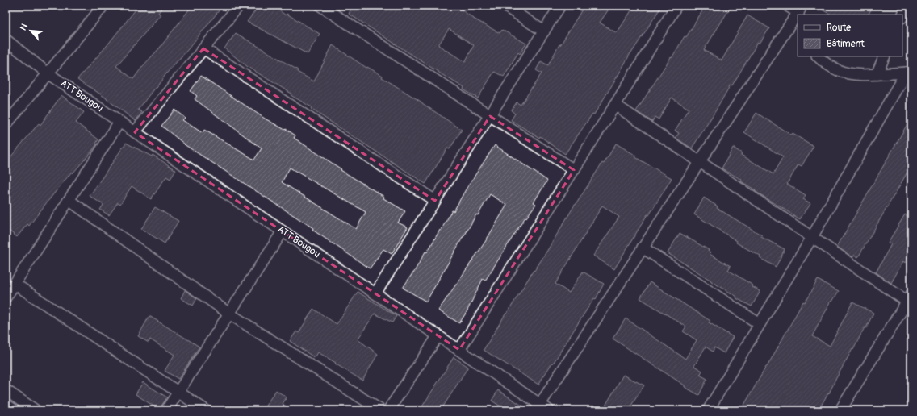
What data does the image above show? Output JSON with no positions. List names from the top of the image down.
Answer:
{
  "streets": {
    "street": ["ATT Bougou"]
  },
  "legend": ["Route", "Bâtiment"],
  "north": "top left"
}
